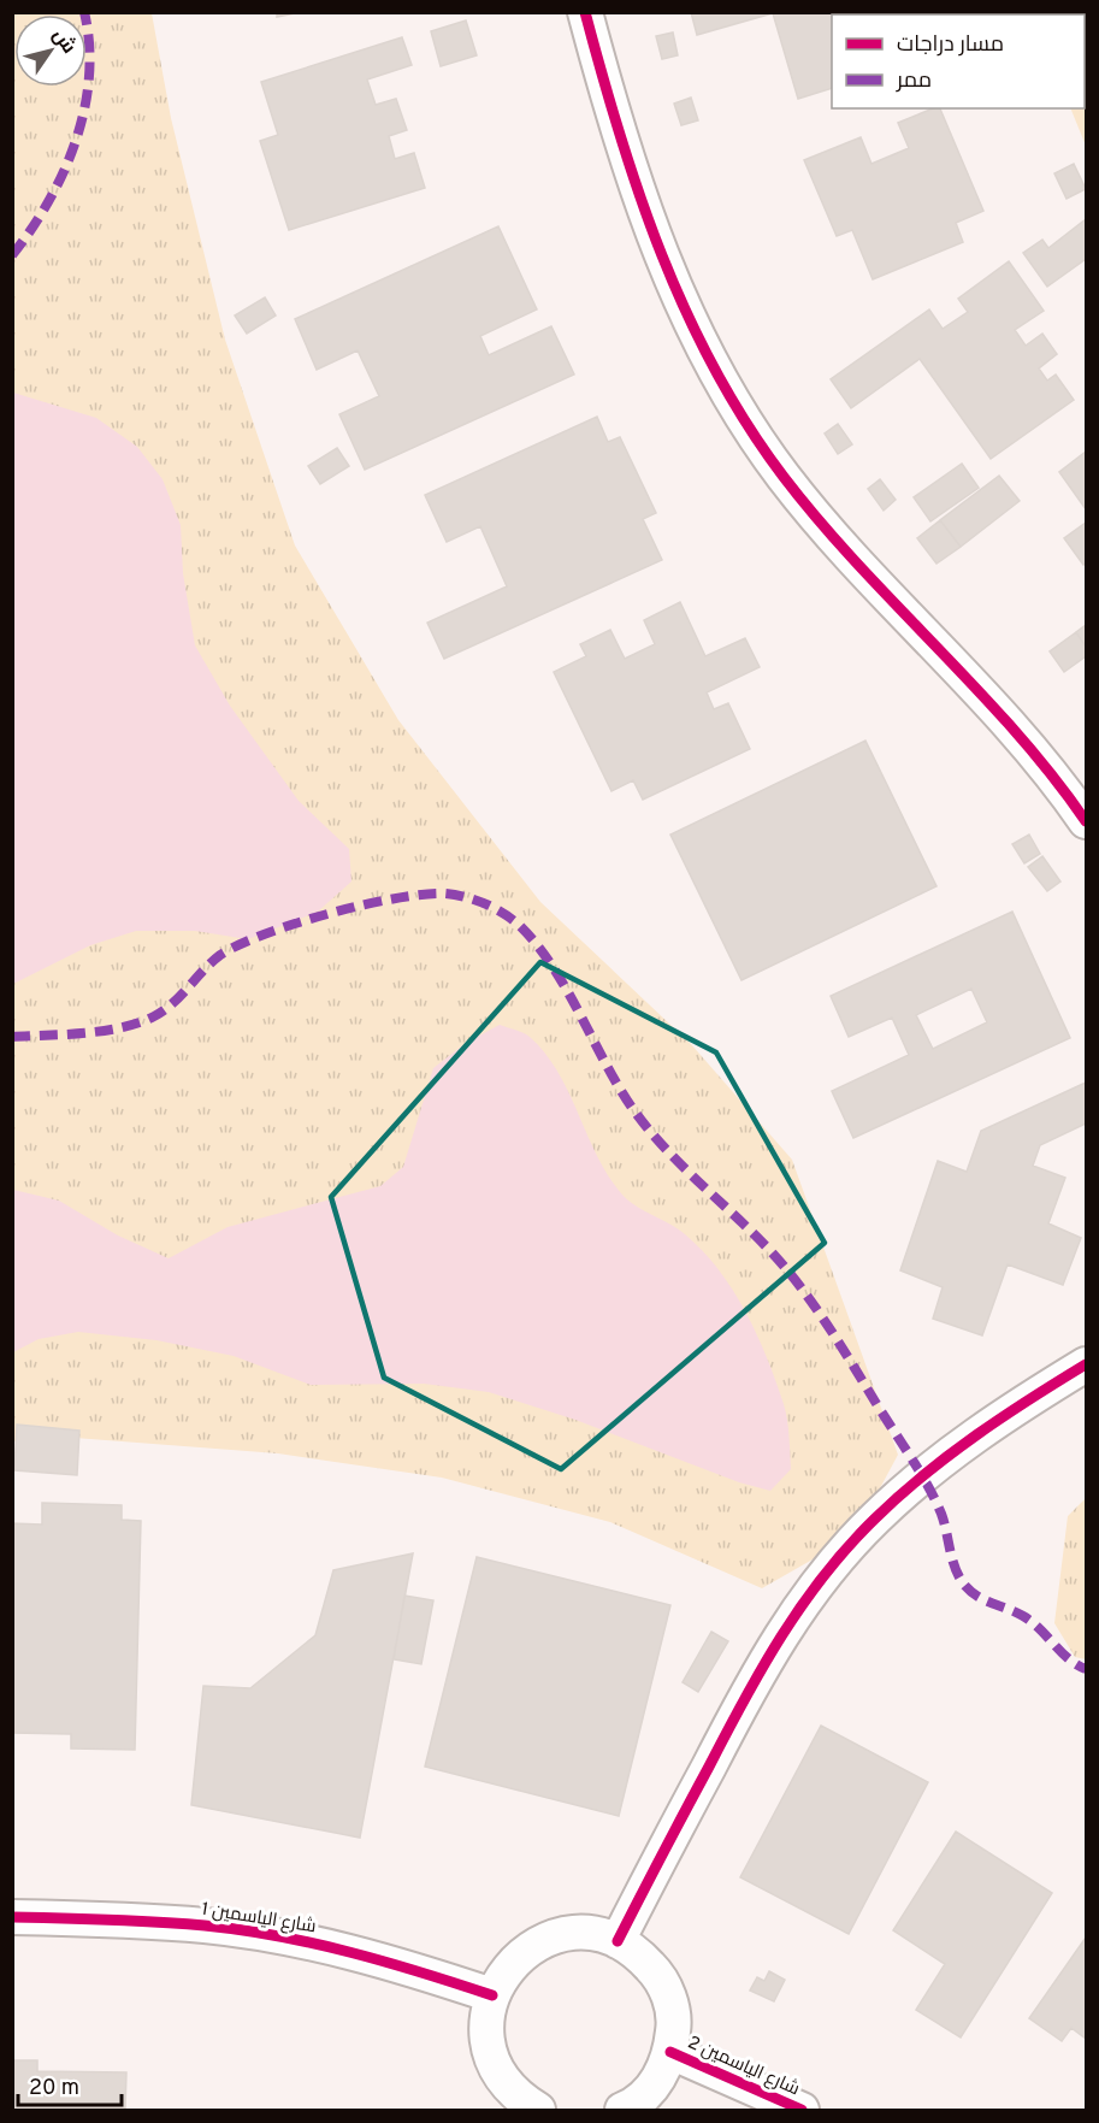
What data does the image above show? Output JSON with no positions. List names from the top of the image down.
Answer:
{
  "streets": {
    "street": ["شارع الياسمين 1", "شارع الياسمين 2"]
  },
  "legend": ["مسار دراجات", "ممر"],
  "scale_bar": "20 m",
  "north": "top right"
}
